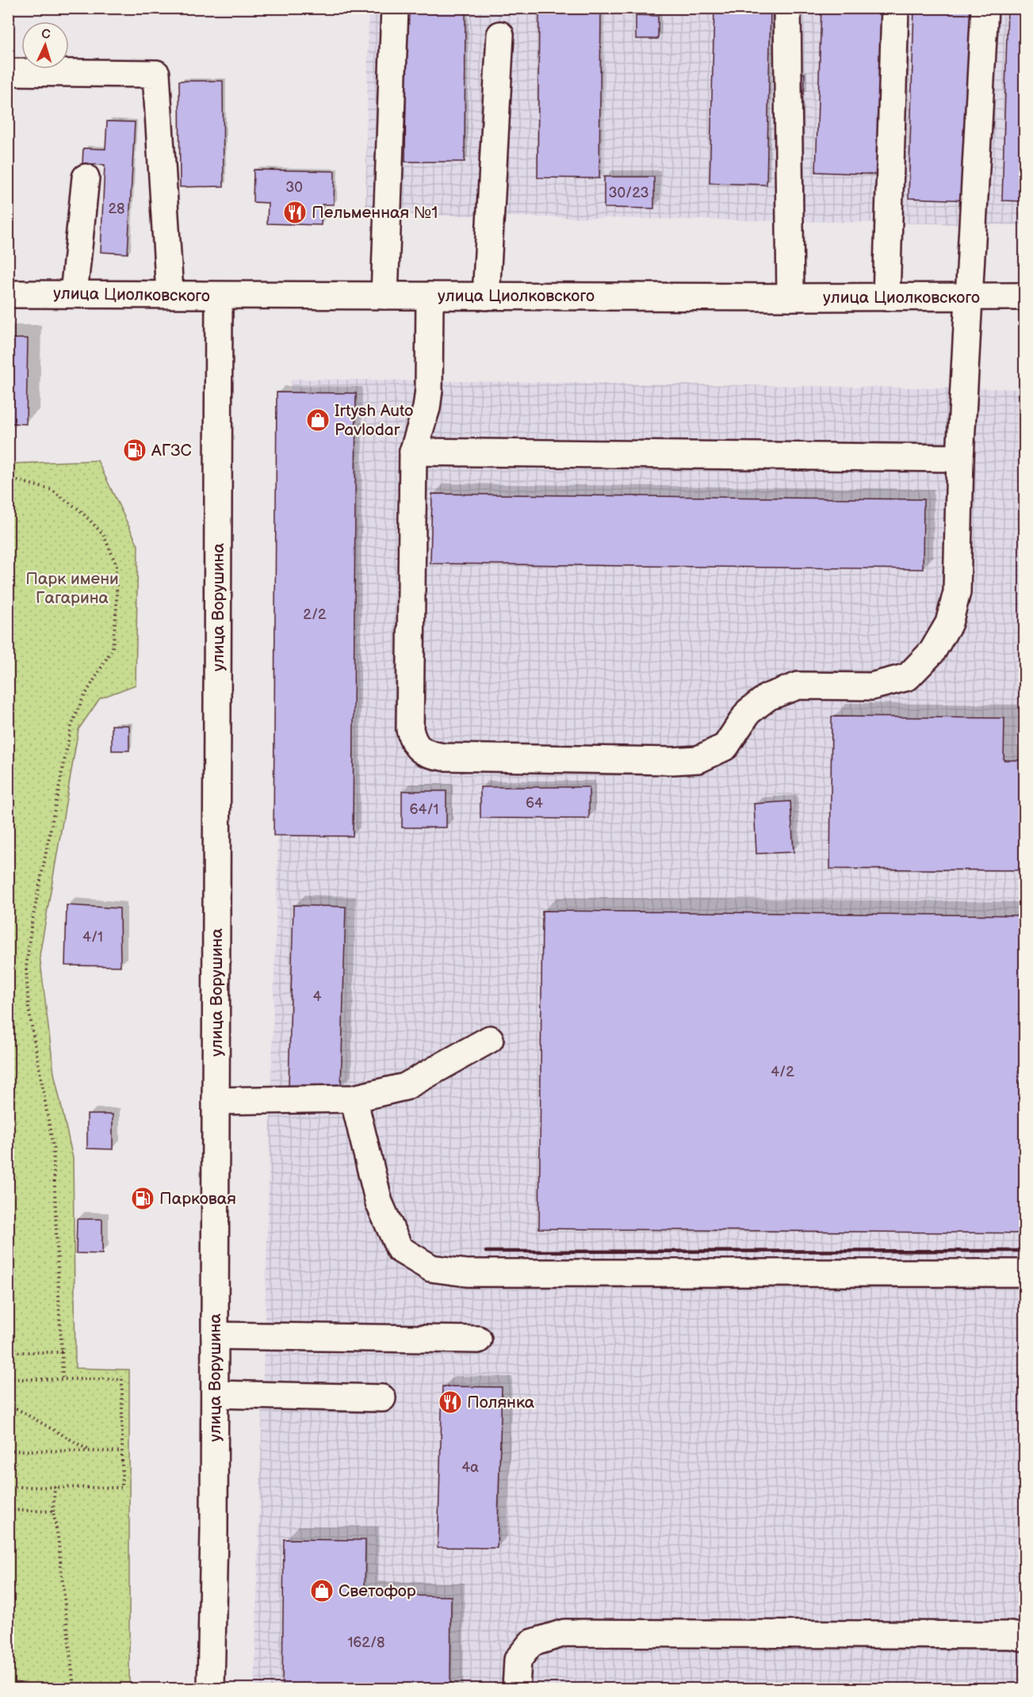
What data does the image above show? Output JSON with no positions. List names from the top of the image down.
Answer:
{
  "streets": {
    "street": ["улица Циолковского", "улица Ворушина"]
  },
  "crossings": [
    ["улица Циолковского", "улица Ворушина"]
  ],
  "parks": ["Парк имени Гагарина"],
  "places": {
    "restaurant": ["Пельменная №1", "Полянка"],
    "shop": ["Irtysh Auto Pavlodar", "Светофор"],
    "fuel station": ["АГЗС", "Парковая"]
  },
  "house_numbers": [
    "30",
    "30/23",
    "28",
    "2/2",
    "64",
    "64/1",
    "4/1",
    "4",
    "4/2",
    "4а",
    "162/8"
  ],
  "north": "top"
}
